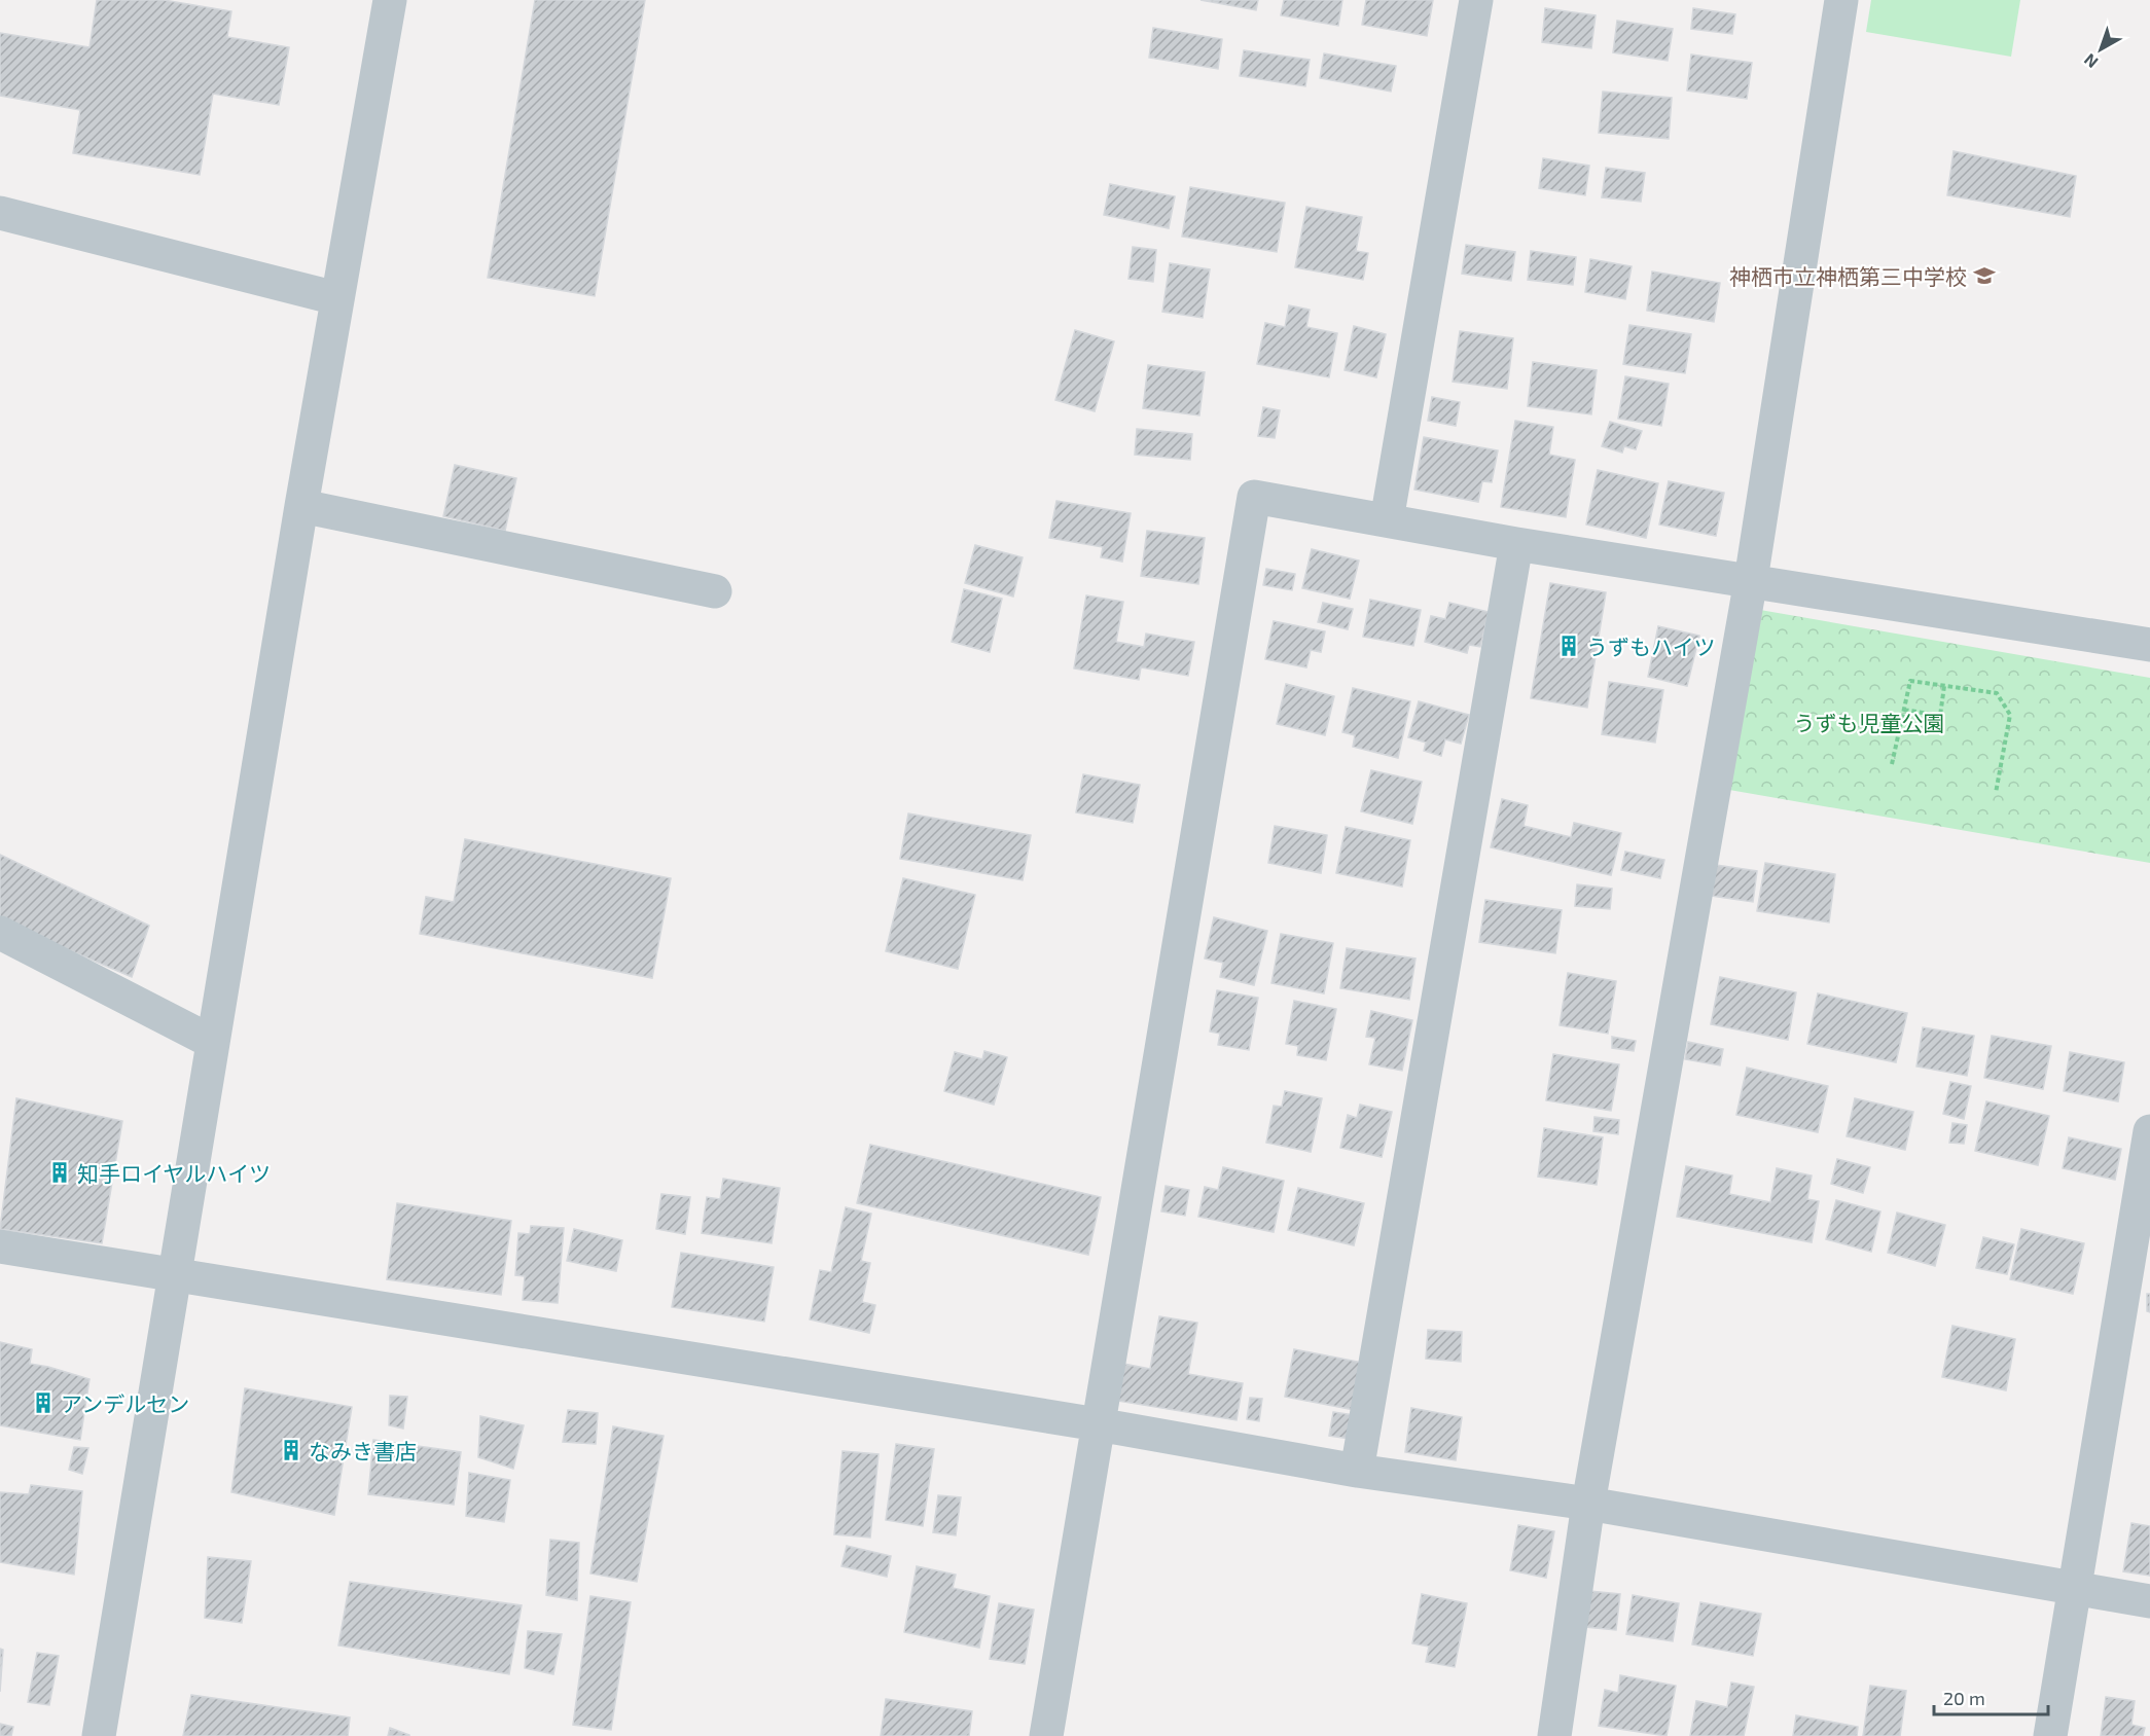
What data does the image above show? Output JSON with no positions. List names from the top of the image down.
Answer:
{
  "parks": ["うずも児童公園"],
  "places": {
    "school or university": ["神栖市立神栖第三中学校"],
    "building": [
      "うずもハイツ",
      "知手ロイヤルハイツ",
      "アンデルセン",
      "なみき書店"
    ]
  },
  "scale_bar": "20 m",
  "north": "bottom left"
}
